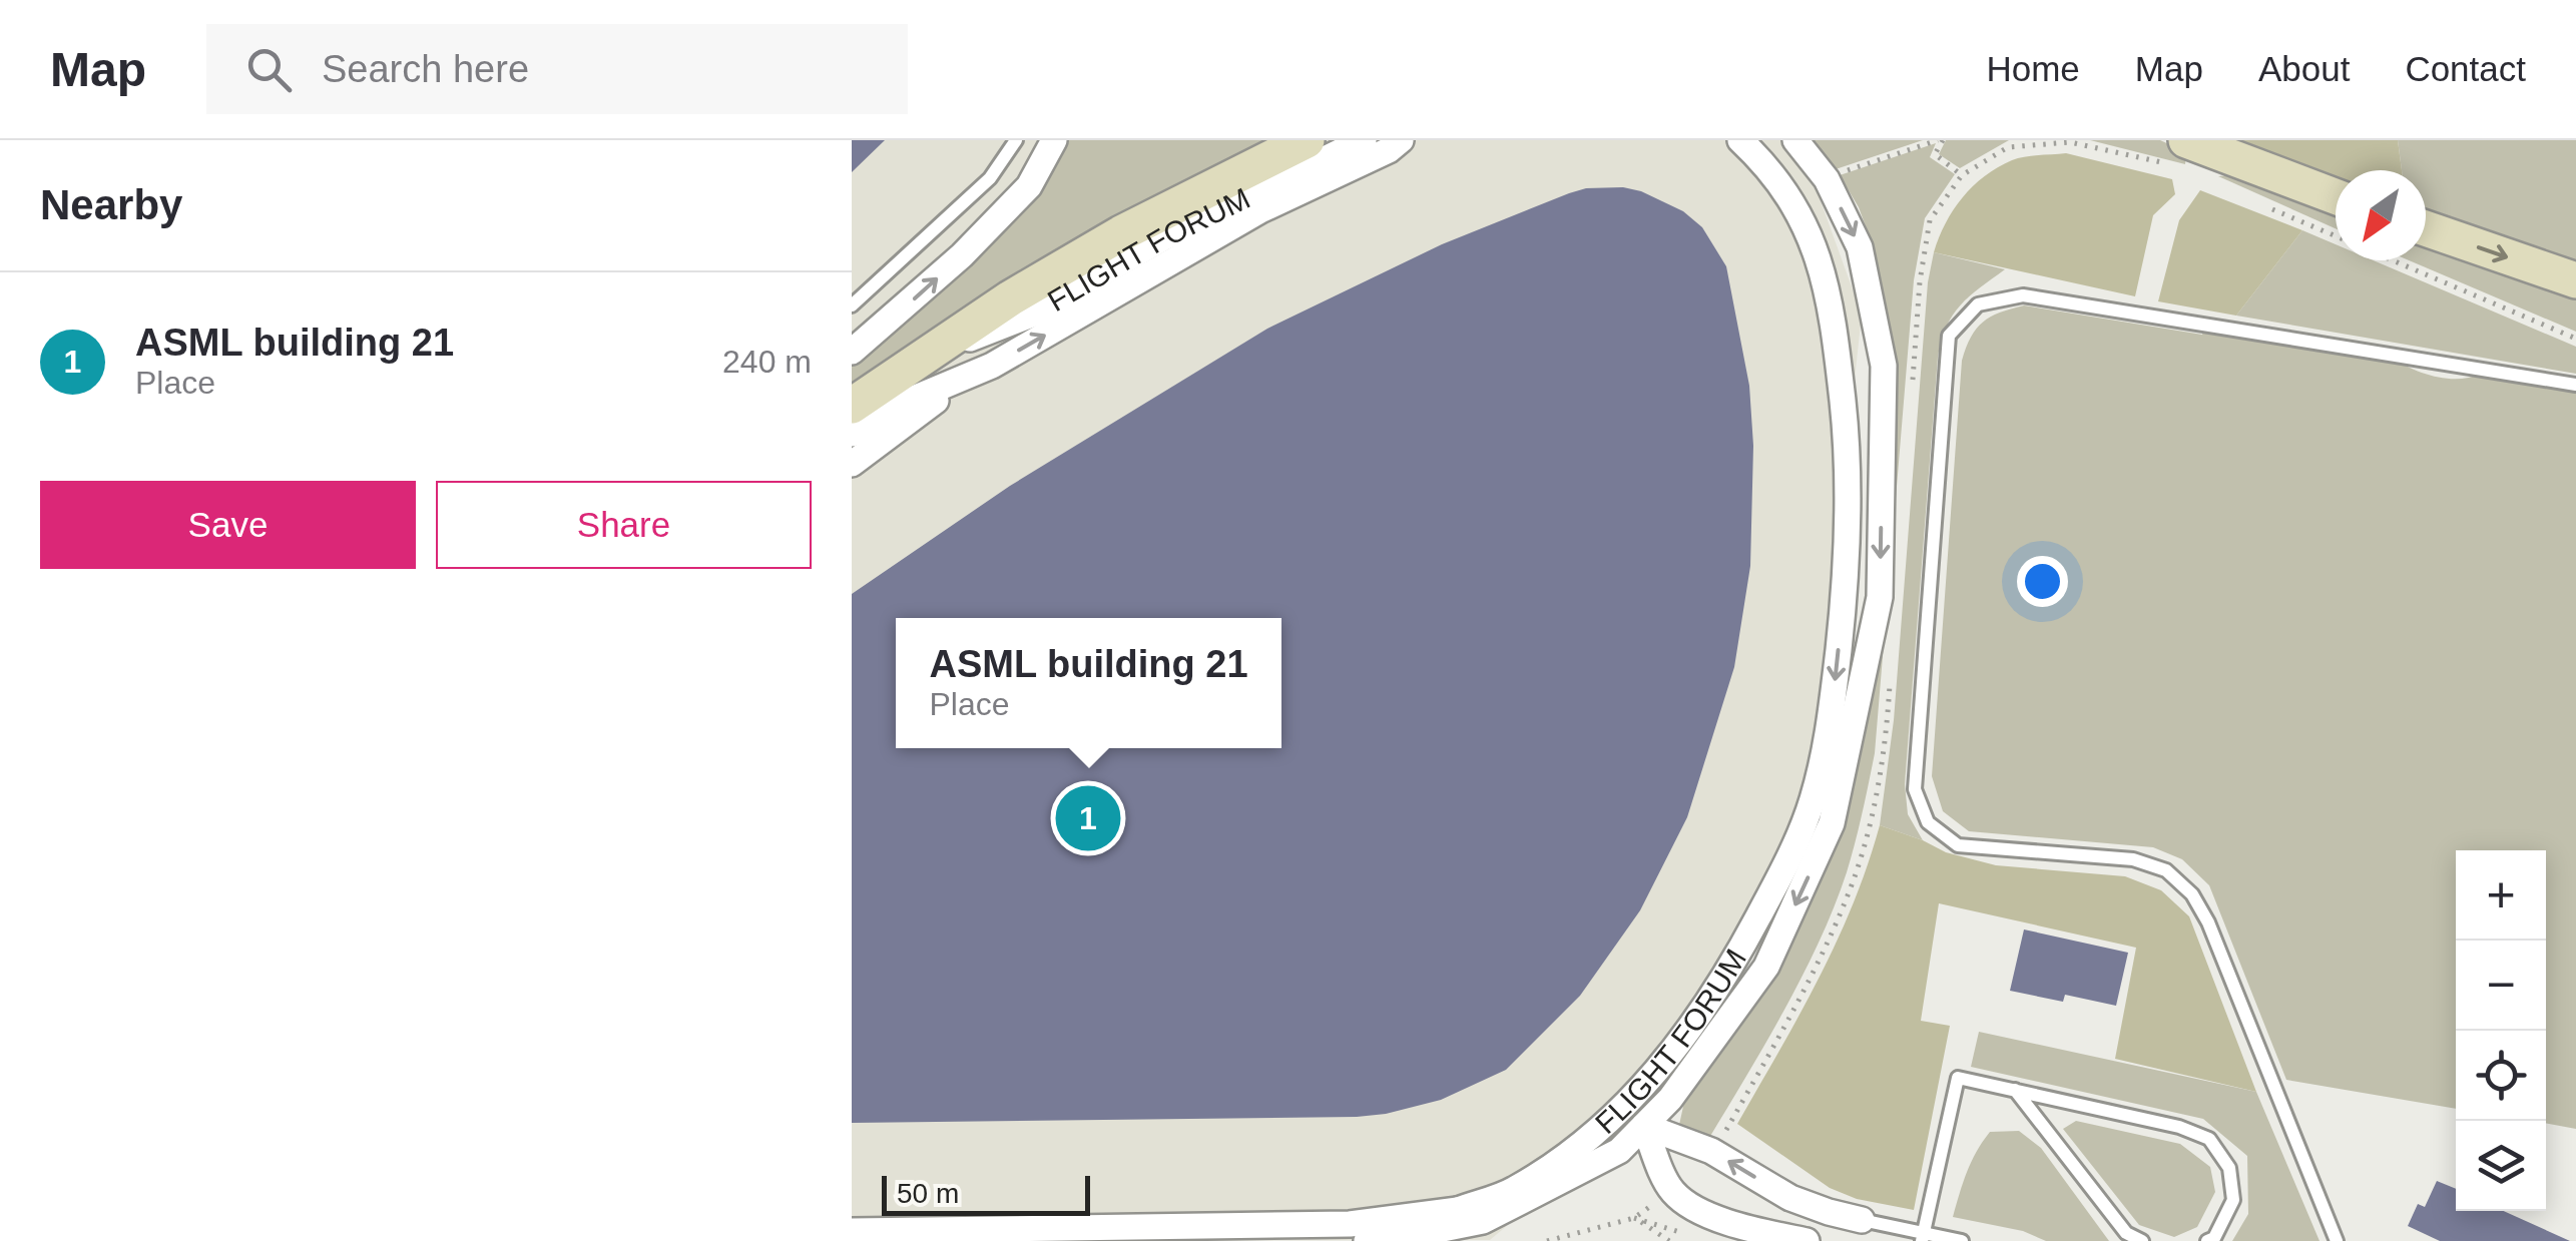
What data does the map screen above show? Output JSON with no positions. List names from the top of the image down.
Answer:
{
  "streets": {
    "main road": ["FLIGHT FORUM"]
  },
  "scale_bar": "50 m",
  "north": "bottom left",
  "page": {
    "header": "Map",
    "search": "Search here",
    "nav": [
      "Home",
      "Map",
      "About",
      "Contact"
    ],
    "heading": "Nearby",
    "list": [
      {
        "mark": "1",
        "name": "ASML building 21",
        "note": "Place",
        "value": "240 m"
      }
    ],
    "buttons": ["Save", "Share"],
    "popup": ["ASML building 21", "Place"],
    "pins": "1",
    "map_buttons": ["+", "−"],
    "scale": "50 m"
  }
}
